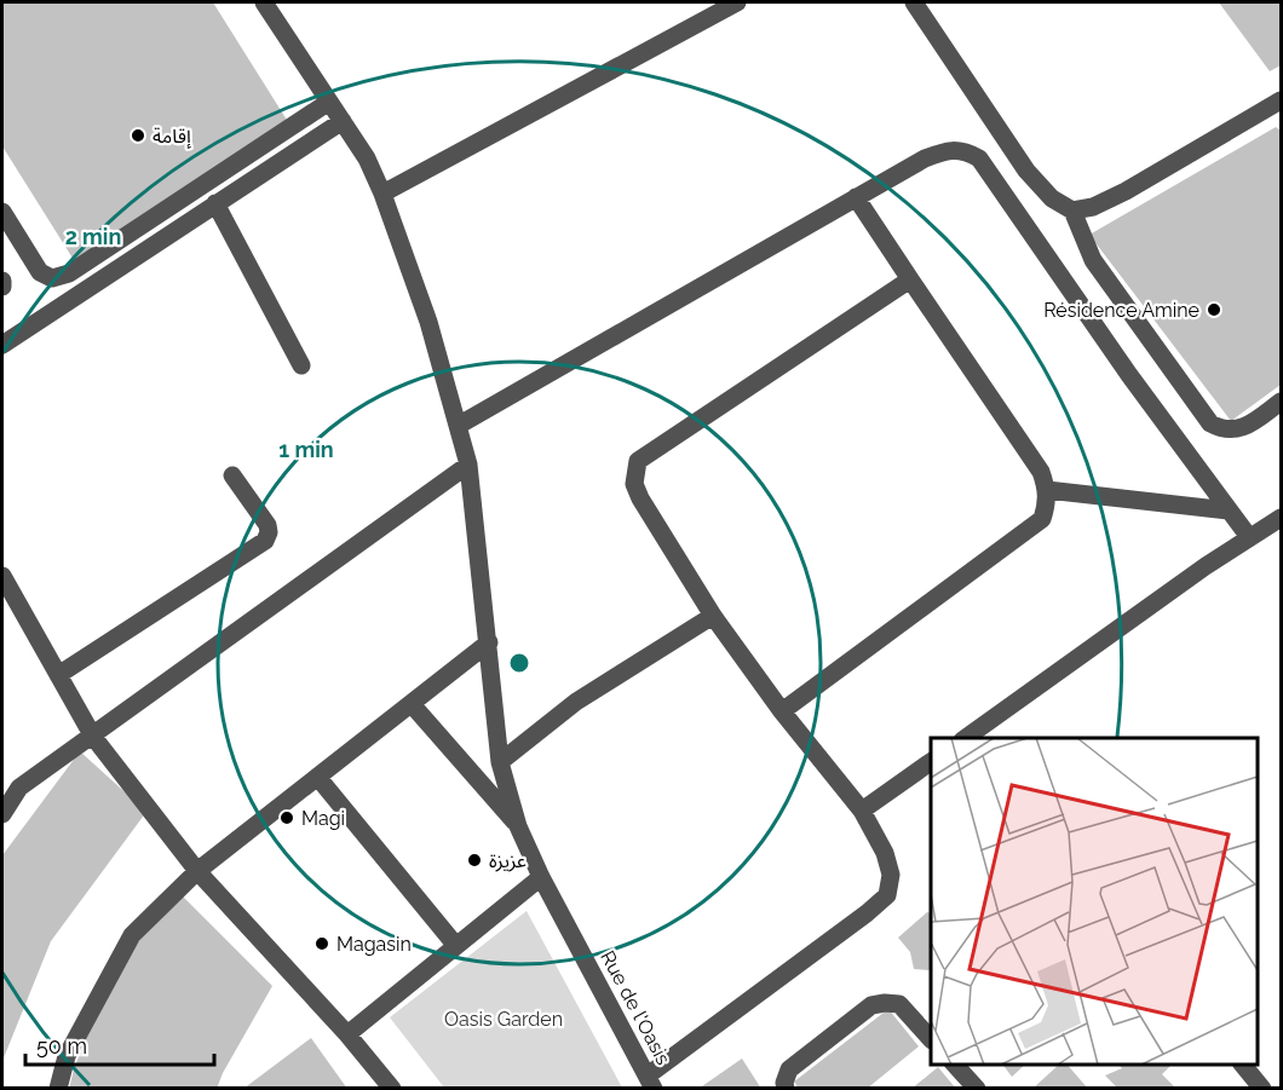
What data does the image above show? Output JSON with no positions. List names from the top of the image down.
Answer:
{
  "streets": {
    "street": ["Rue de l'Oasis"]
  },
  "parks": ["Oasis Garden"],
  "places": [
    "إقامة",
    "Résidence Amine",
    "Magi",
    "عزيزة",
    "Magasin"
  ],
  "scale_bar": "50 m",
  "rings": ["2 min", "1 min"]
}
